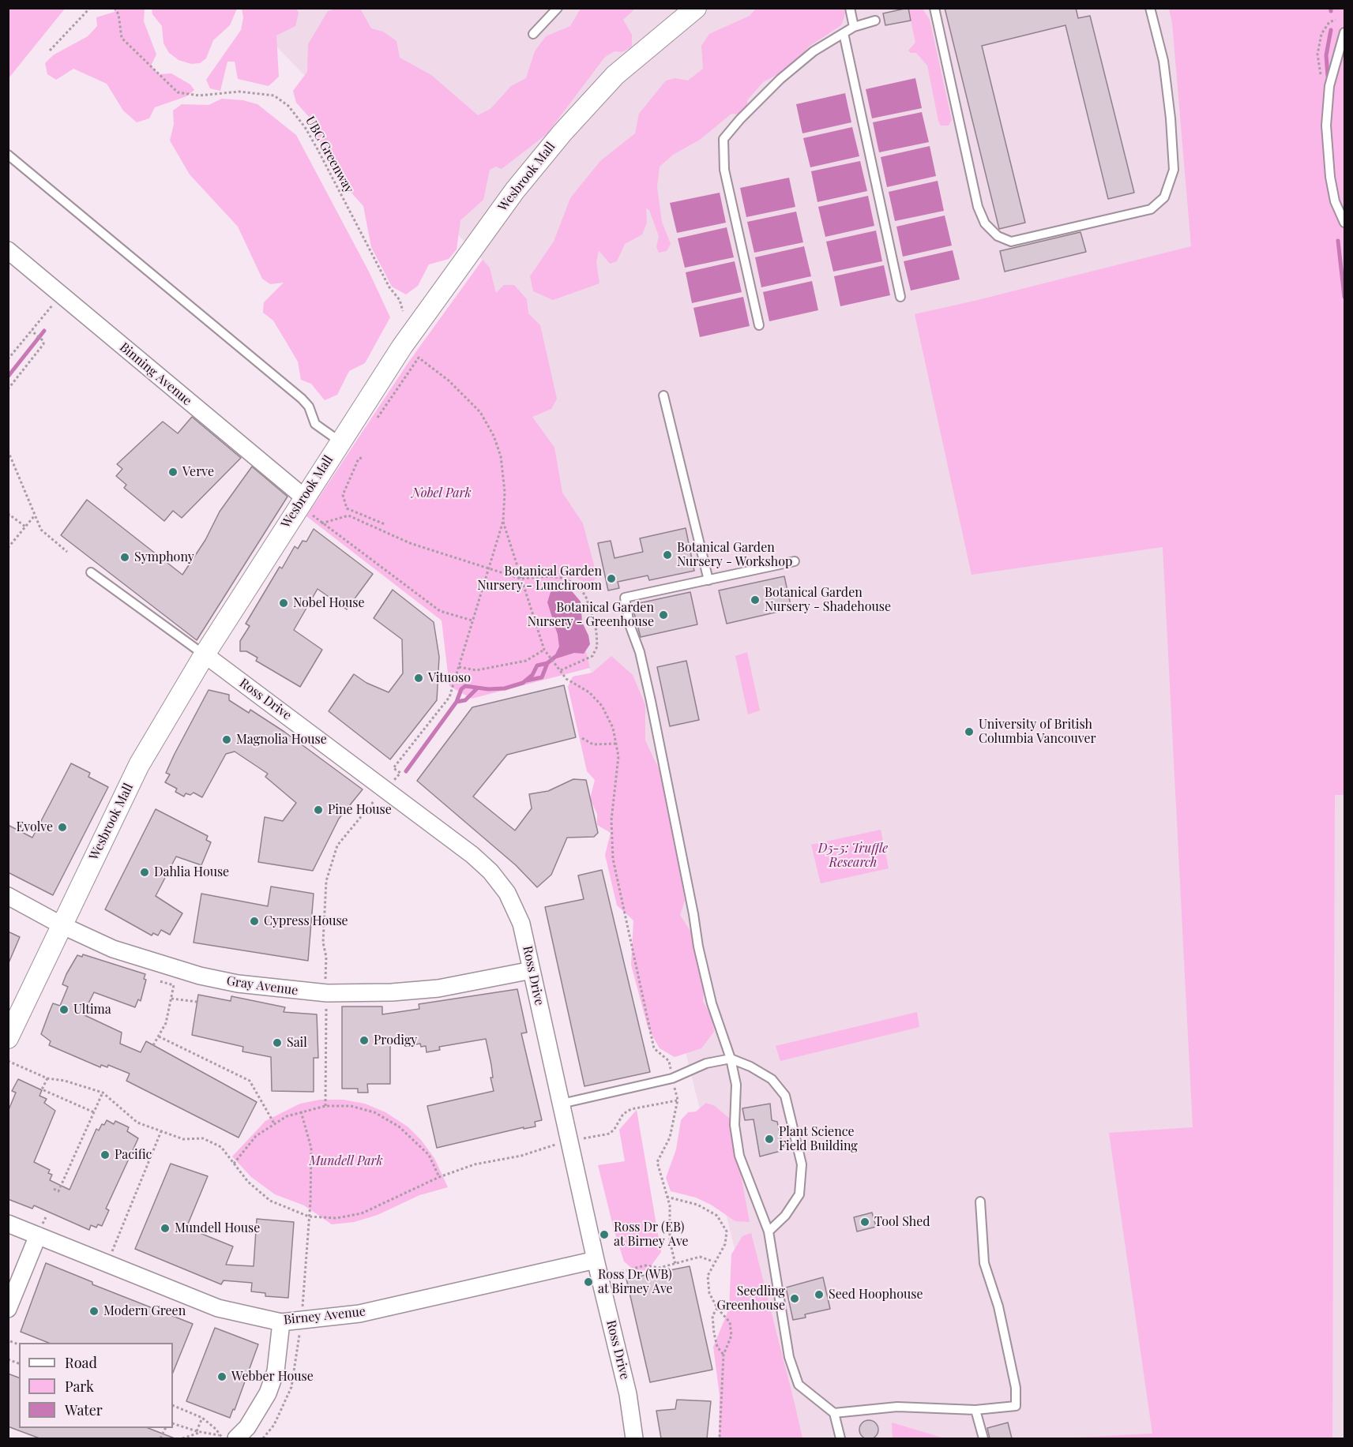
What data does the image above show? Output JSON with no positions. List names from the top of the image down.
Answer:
{
  "streets": {
    "street": [
      "Wesbrook Mall",
      "Binning Avenue",
      "Ross Drive",
      "Gray Avenue",
      "Birney Avenue"
    ],
    "path": ["UBC Greenway"]
  },
  "crossings": [
    ["Wesbrook Mall", "Binning Avenue"],
    ["Wesbrook Mall", "Ross Drive"],
    ["Wesbrook Mall", "Gray Avenue"],
    ["Ross Drive", "Gray Avenue"],
    ["Ross Drive", "Birney Avenue"]
  ],
  "parks": ["Nobel Park", "D5-5: Truffle Research", "Mundell Park"],
  "places": [
    "Verve",
    "Botanical Garden Nursery - Workshop",
    "Symphony",
    "Botanical Garden Nursery - Lunchroom",
    "Botanical Garden Nursery - Shadehouse",
    "Nobel House",
    "Botanical Garden Nursery - Greenhouse",
    "Vituoso",
    "University of British Columbia Vancouver",
    "Magnolia House",
    "Pine House",
    "Evolve",
    "Dahlia House",
    "Cypress House",
    "Ultima",
    "Prodigy",
    "Sail",
    "Plant Science Field Building",
    "Pacific",
    "Tool Shed",
    "Mundell House",
    "Ross Dr (EB) at Birney Ave",
    "Ross Dr (WB) at Birney Ave",
    "Seed Hoophouse",
    "Seedling Greenhouse",
    "Modern Green",
    "Webber House"
  ],
  "legend": ["Road", "Park", "Water"]
}
